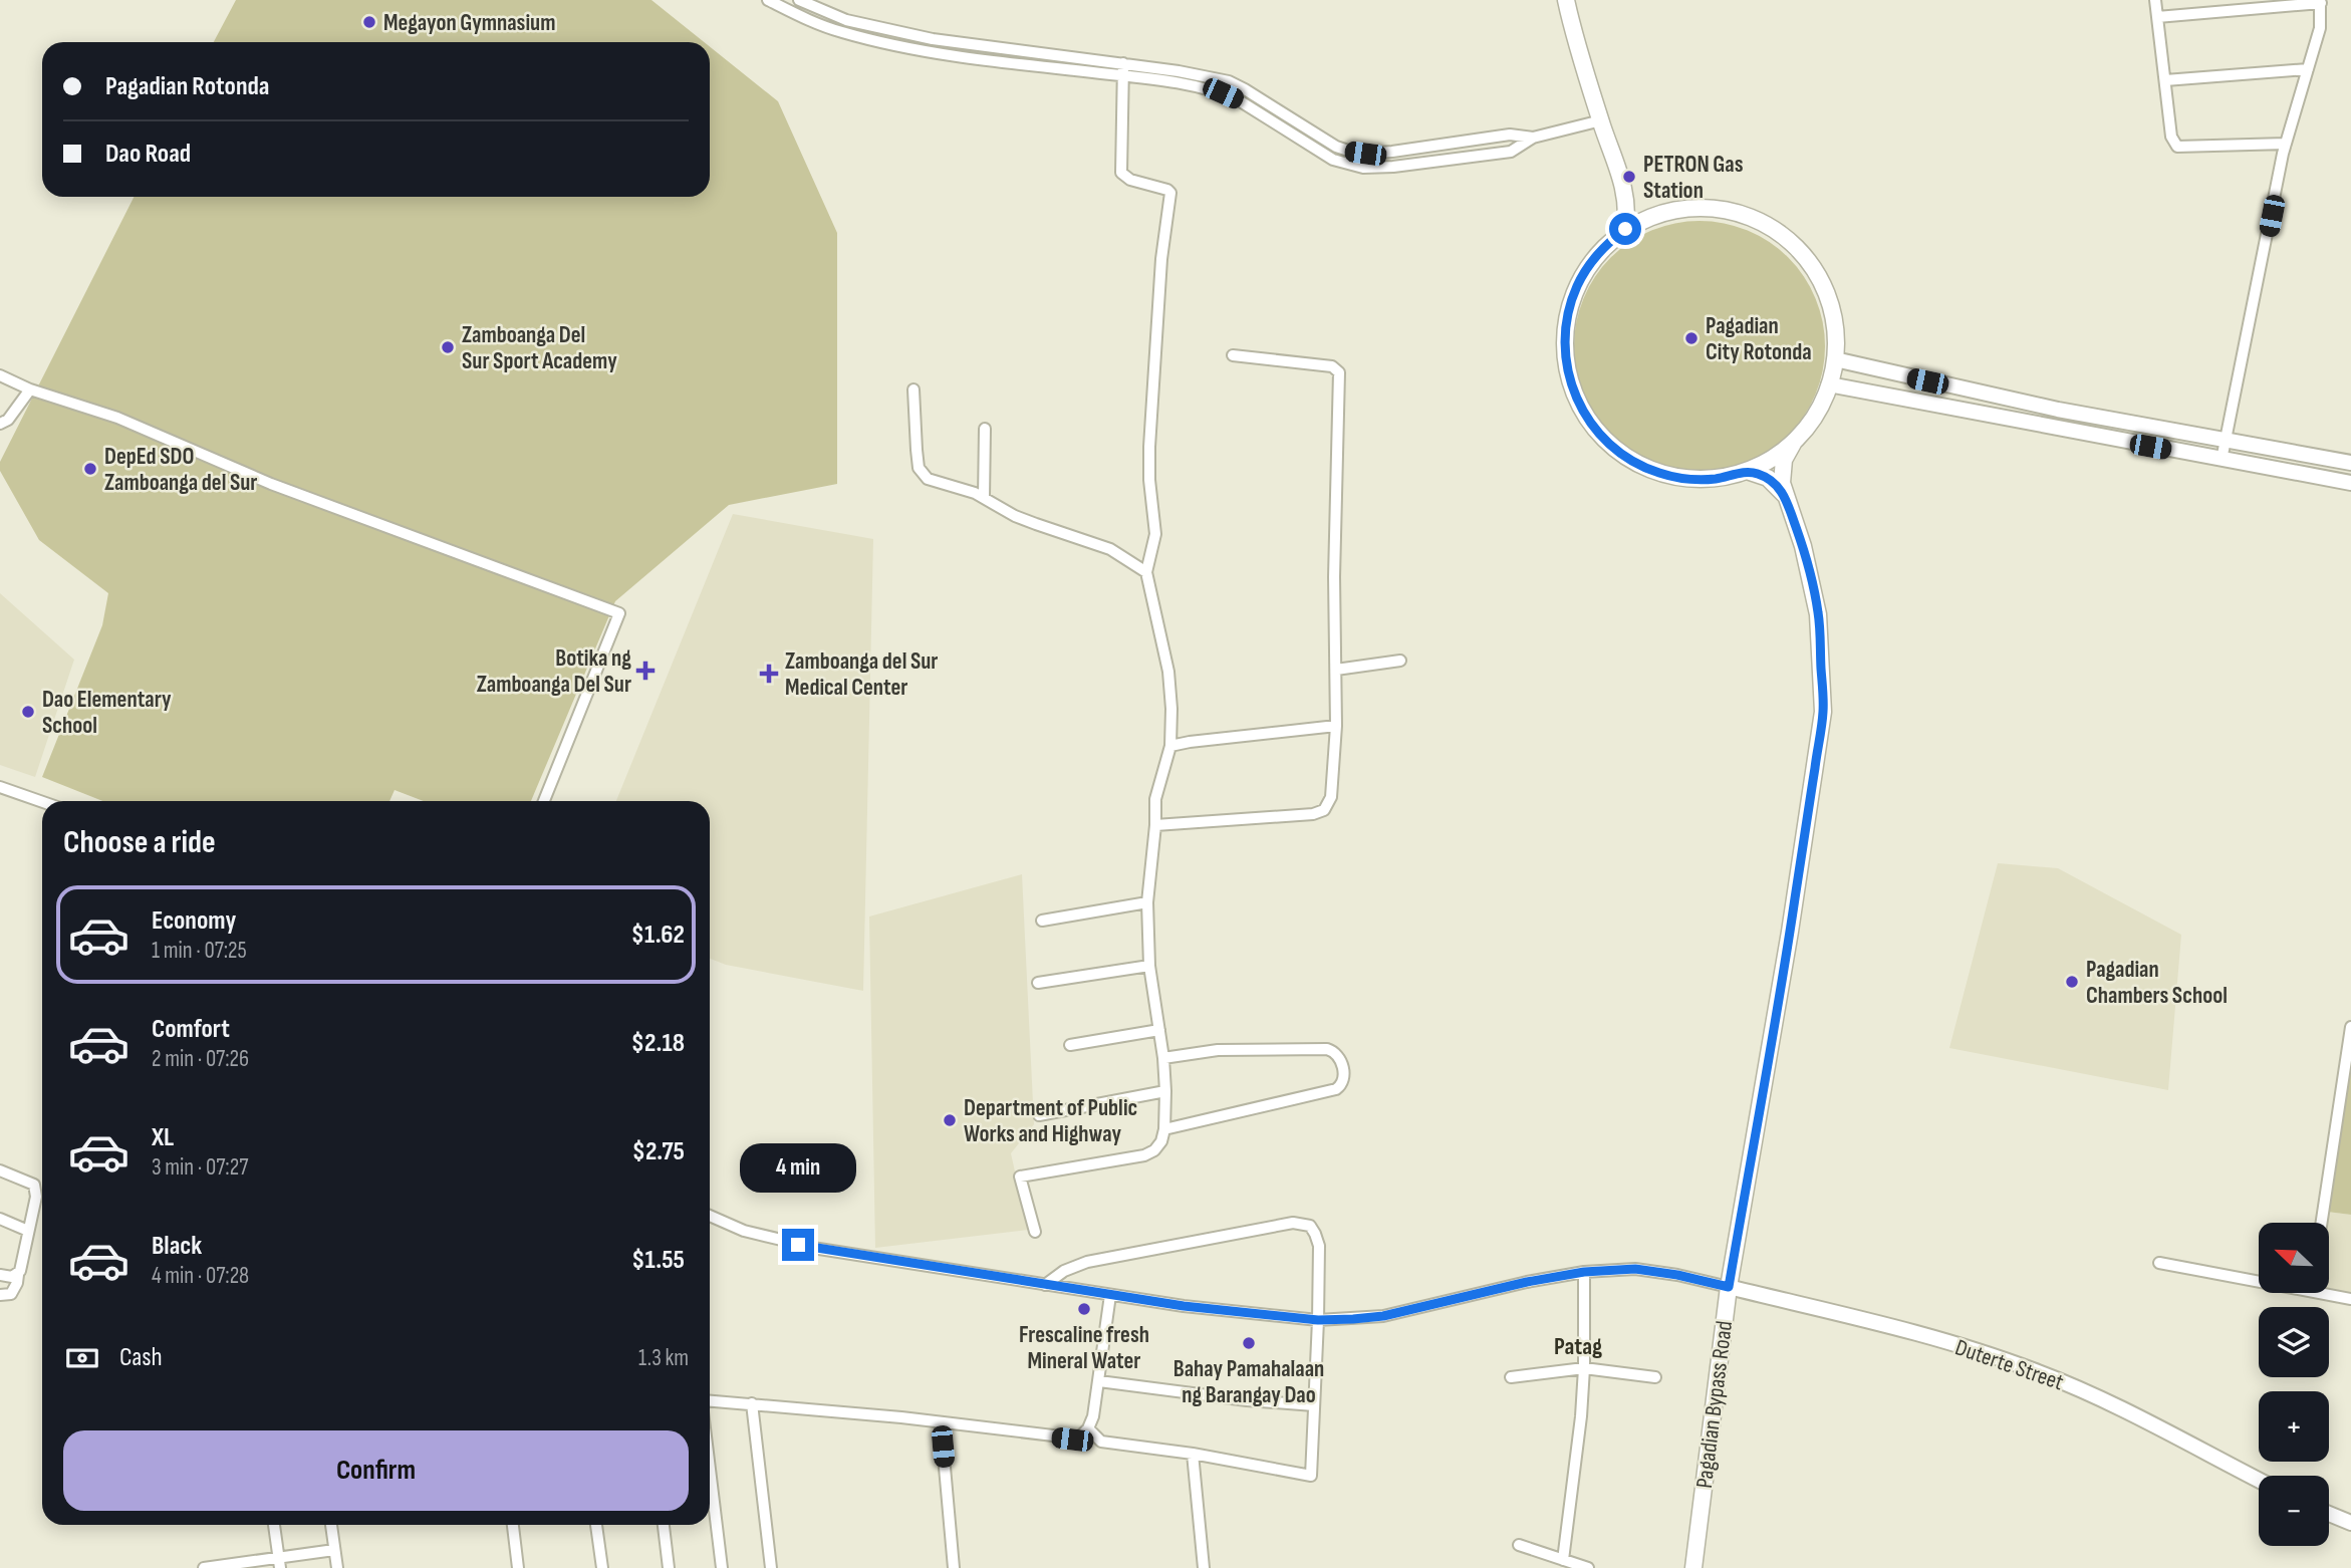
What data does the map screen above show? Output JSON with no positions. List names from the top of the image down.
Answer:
{
  "streets": {
    "highway": ["Pagadian Bypass Road"],
    "main road": ["Duterte Street"]
  },
  "crossings": [
    ["Duterte Street", "Pagadian Bypass Road"]
  ],
  "districts": ["Patag"],
  "places": {
    "other": [
      "Megayon Gymnasium",
      "PETRON Gas Station",
      "Pagadian City Rotonda",
      "Zamboanga Del Sur Sport Academy",
      "DepEd SDO Zamboanga del Sur",
      "Dao Elementary School",
      "Pagadian Chambers School",
      "Department of Public Works and Highway",
      "Frescaline fresh Mineral Water",
      "Bahay Pamahalaan ng Barangay Dao"
    ],
    "health": ["Botika ng Zamboanga Del Sur", "Zamboanga del Sur Medical Center"]
  },
  "north": "top left",
  "page": {
    "banner": ["Pagadian Rotonda", "Dao Road"],
    "heading": "Choose a ride",
    "list": [
      {
        "name": "Economy",
        "note": "1 min · 07:25",
        "value": "$1.62"
      },
      {
        "name": "Comfort",
        "note": "2 min · 07:26",
        "value": "$2.18"
      },
      {
        "name": "XL",
        "note": "3 min · 07:27",
        "value": "$2.75"
      },
      {
        "name": "Black",
        "note": "4 min · 07:28",
        "value": "$1.55"
      }
    ],
    "bubble": "4 min",
    "map_buttons": ["+", "−"],
    "pay": ["Cash", "1.3 km"],
    "buttons": "Confirm"
  }
}
